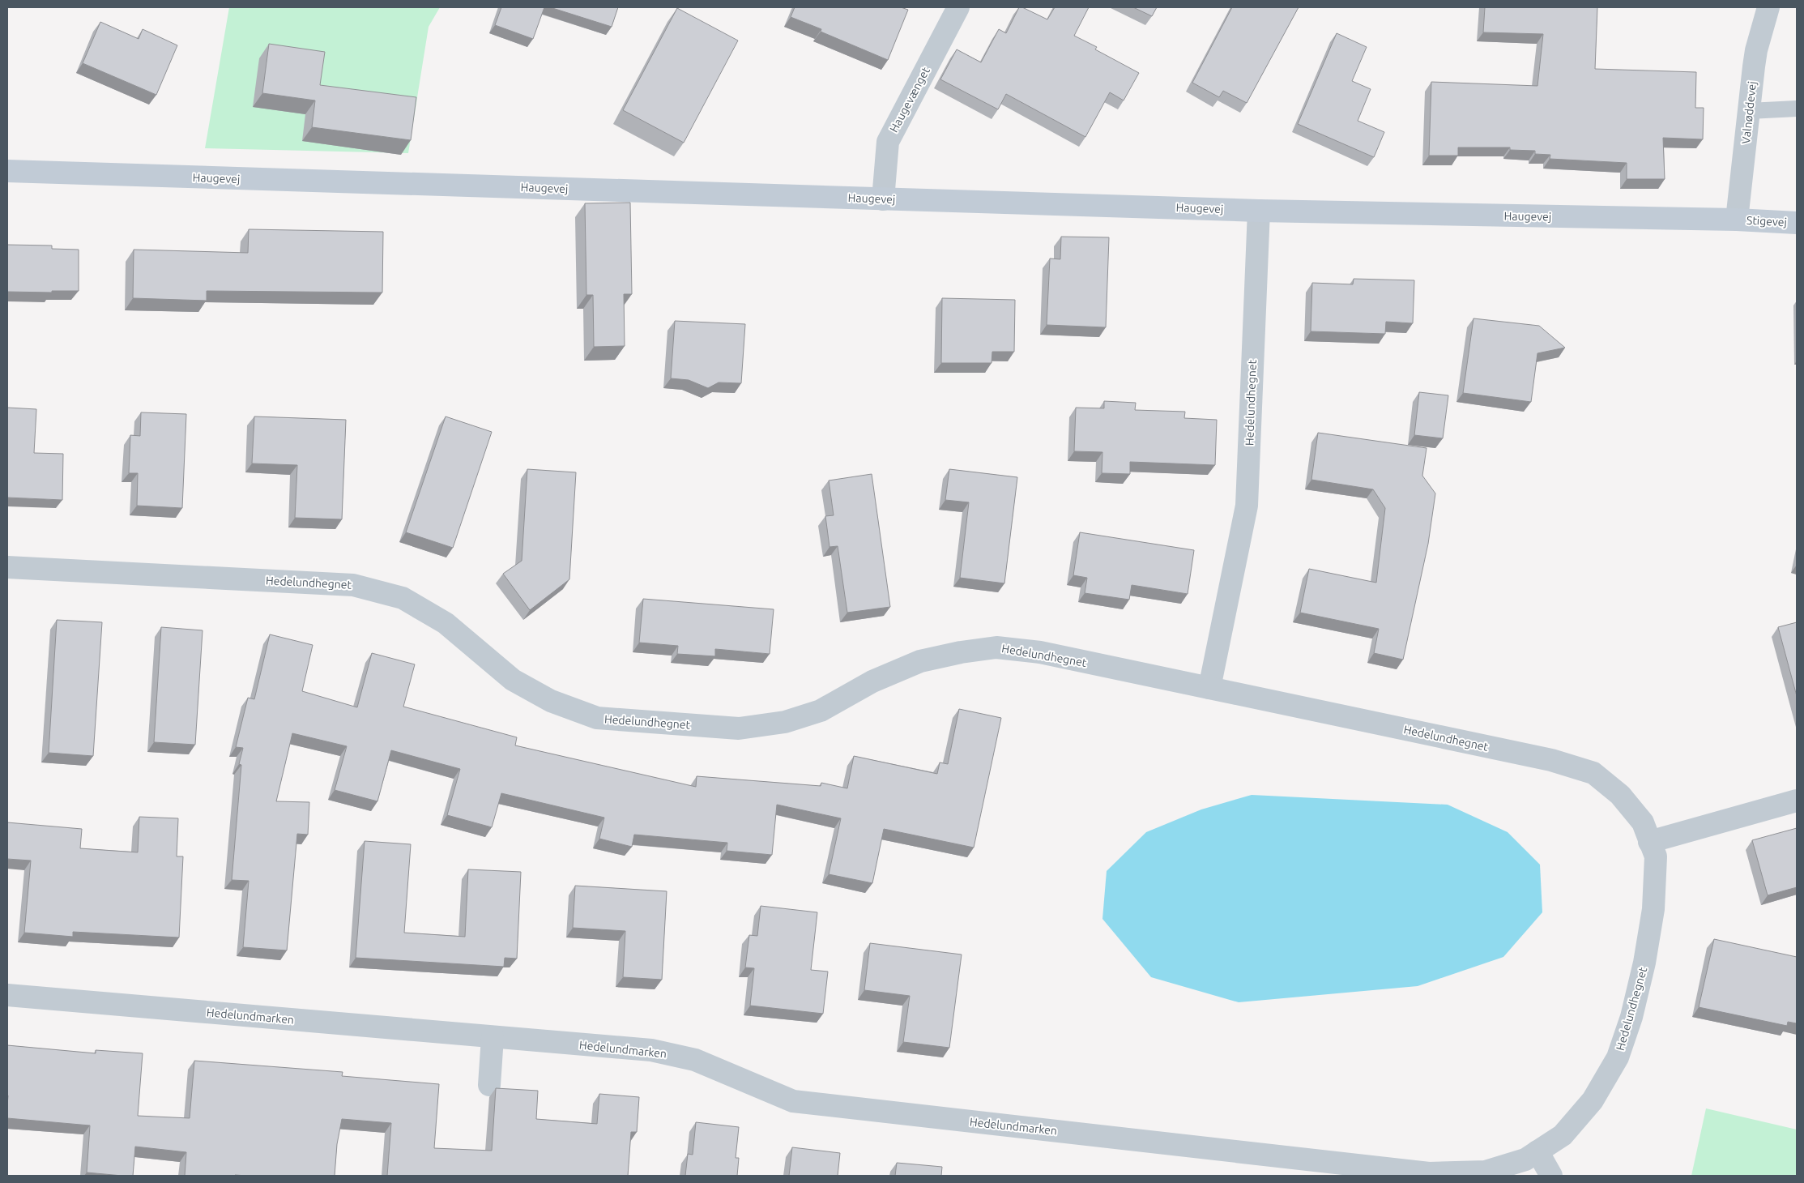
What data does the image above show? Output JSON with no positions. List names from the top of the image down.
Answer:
{
  "streets": {
    "street": [
      "Haugevænget",
      "Valnøddevej",
      "Haugevej",
      "Stigevej",
      "Hedelundhegnet",
      "Hedelundmarken"
    ]
  },
  "crossings": [
    ["Haugevænget", "Haugevej"],
    ["Valnøddevej", "Haugevej"],
    ["Valnøddevej", "Stigevej"],
    ["Haugevej", "Stigevej"],
    ["Haugevej", "Hedelundhegnet"],
    ["Hedelundhegnet", "Hedelundmarken"]
  ]
}
